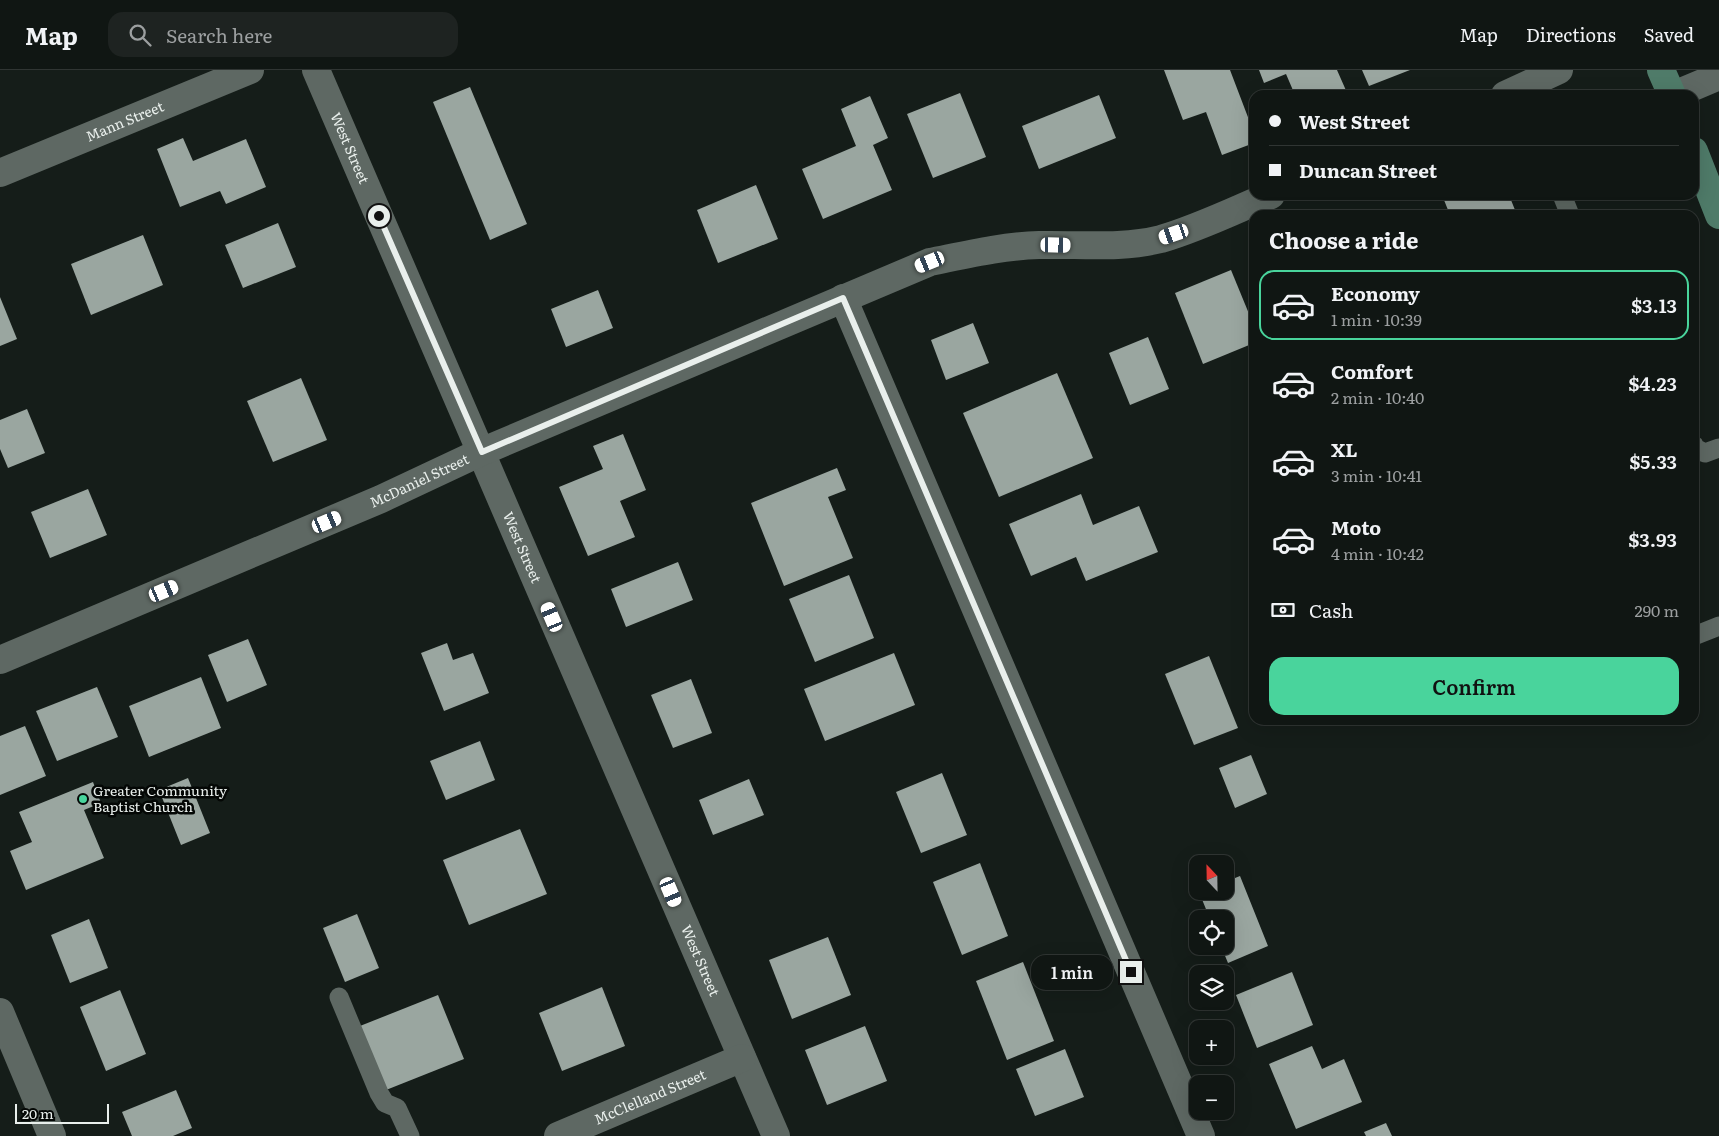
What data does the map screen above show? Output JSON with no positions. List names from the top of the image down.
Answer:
{
  "streets": {
    "street": [
      "Mann Street",
      "West Street",
      "McDaniel Street",
      "McClelland Street"
    ]
  },
  "crossings": [
    ["West Street", "McDaniel Street"],
    ["West Street", "McClelland Street"]
  ],
  "places": ["Greater Community Baptist Church"],
  "scale_bar": "20 m",
  "north": "top",
  "page": {
    "header": "Map",
    "search": "Search here",
    "nav": ["Map", "Directions", "Saved"],
    "banner": ["West Street", "Duncan Street"],
    "heading": "Choose a ride",
    "list": [
      {
        "name": "Economy",
        "note": "1 min · 10:39",
        "value": "$3.13"
      },
      {
        "name": "Comfort",
        "note": "2 min · 10:40",
        "value": "$4.23"
      },
      {
        "name": "XL",
        "note": "3 min · 10:41",
        "value": "$5.33"
      },
      {
        "name": "Moto",
        "note": "4 min · 10:42",
        "value": "$3.93"
      }
    ],
    "pay": ["Cash", "290 m"],
    "buttons": "Confirm",
    "map_buttons": ["+", "−"],
    "bubble": "1 min",
    "scale": "20 m"
  }
}
